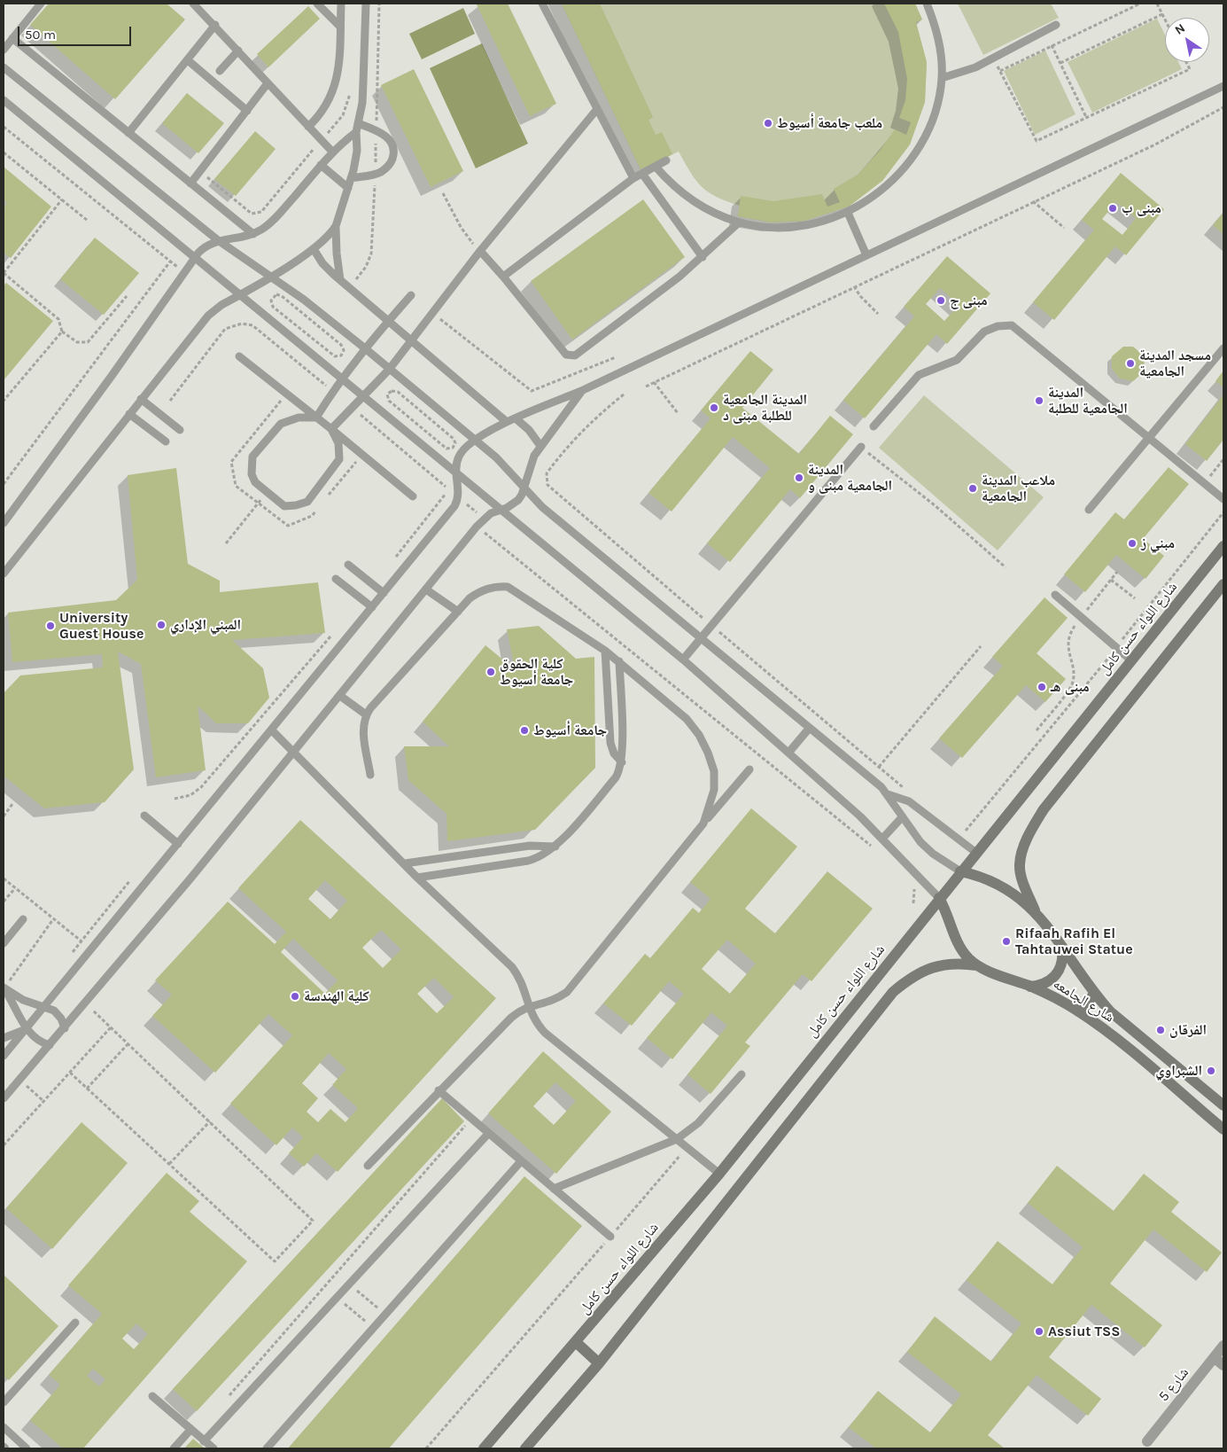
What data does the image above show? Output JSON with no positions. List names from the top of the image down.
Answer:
{
  "streets": {
    "main road": ["شارع اللواء حسن كامل", "شارع الجامعه"],
    "street": ["شارع 5"]
  },
  "crossings": [
    ["شارع اللواء حسن كامل", "شارع الجامعه"]
  ],
  "places": [
    "ملعب جامعة أسيوط",
    "مبنى ب",
    "مبنى ج",
    "مسجد المدينة الجامعية",
    "المدينة الجامعية للطلبة",
    "المدينة الجامعية للطلبة مبنى د",
    "المدينة الجامعية مبنى و",
    "ملاعب المدينة الجامعية",
    "مبني ز",
    "المبني الإداري",
    "University Guest House",
    "كلية الحقوق جامعة أسيوط",
    "مبنى هـ",
    "جامعة أسيوط",
    "Rifaah Rafih El Tahtauwei Statue",
    "كلية الهندسة",
    "الفرقان",
    "الشبراوي",
    "Assiut TSS"
  ],
  "scale_bar": "50 m",
  "north": "top left"
}
